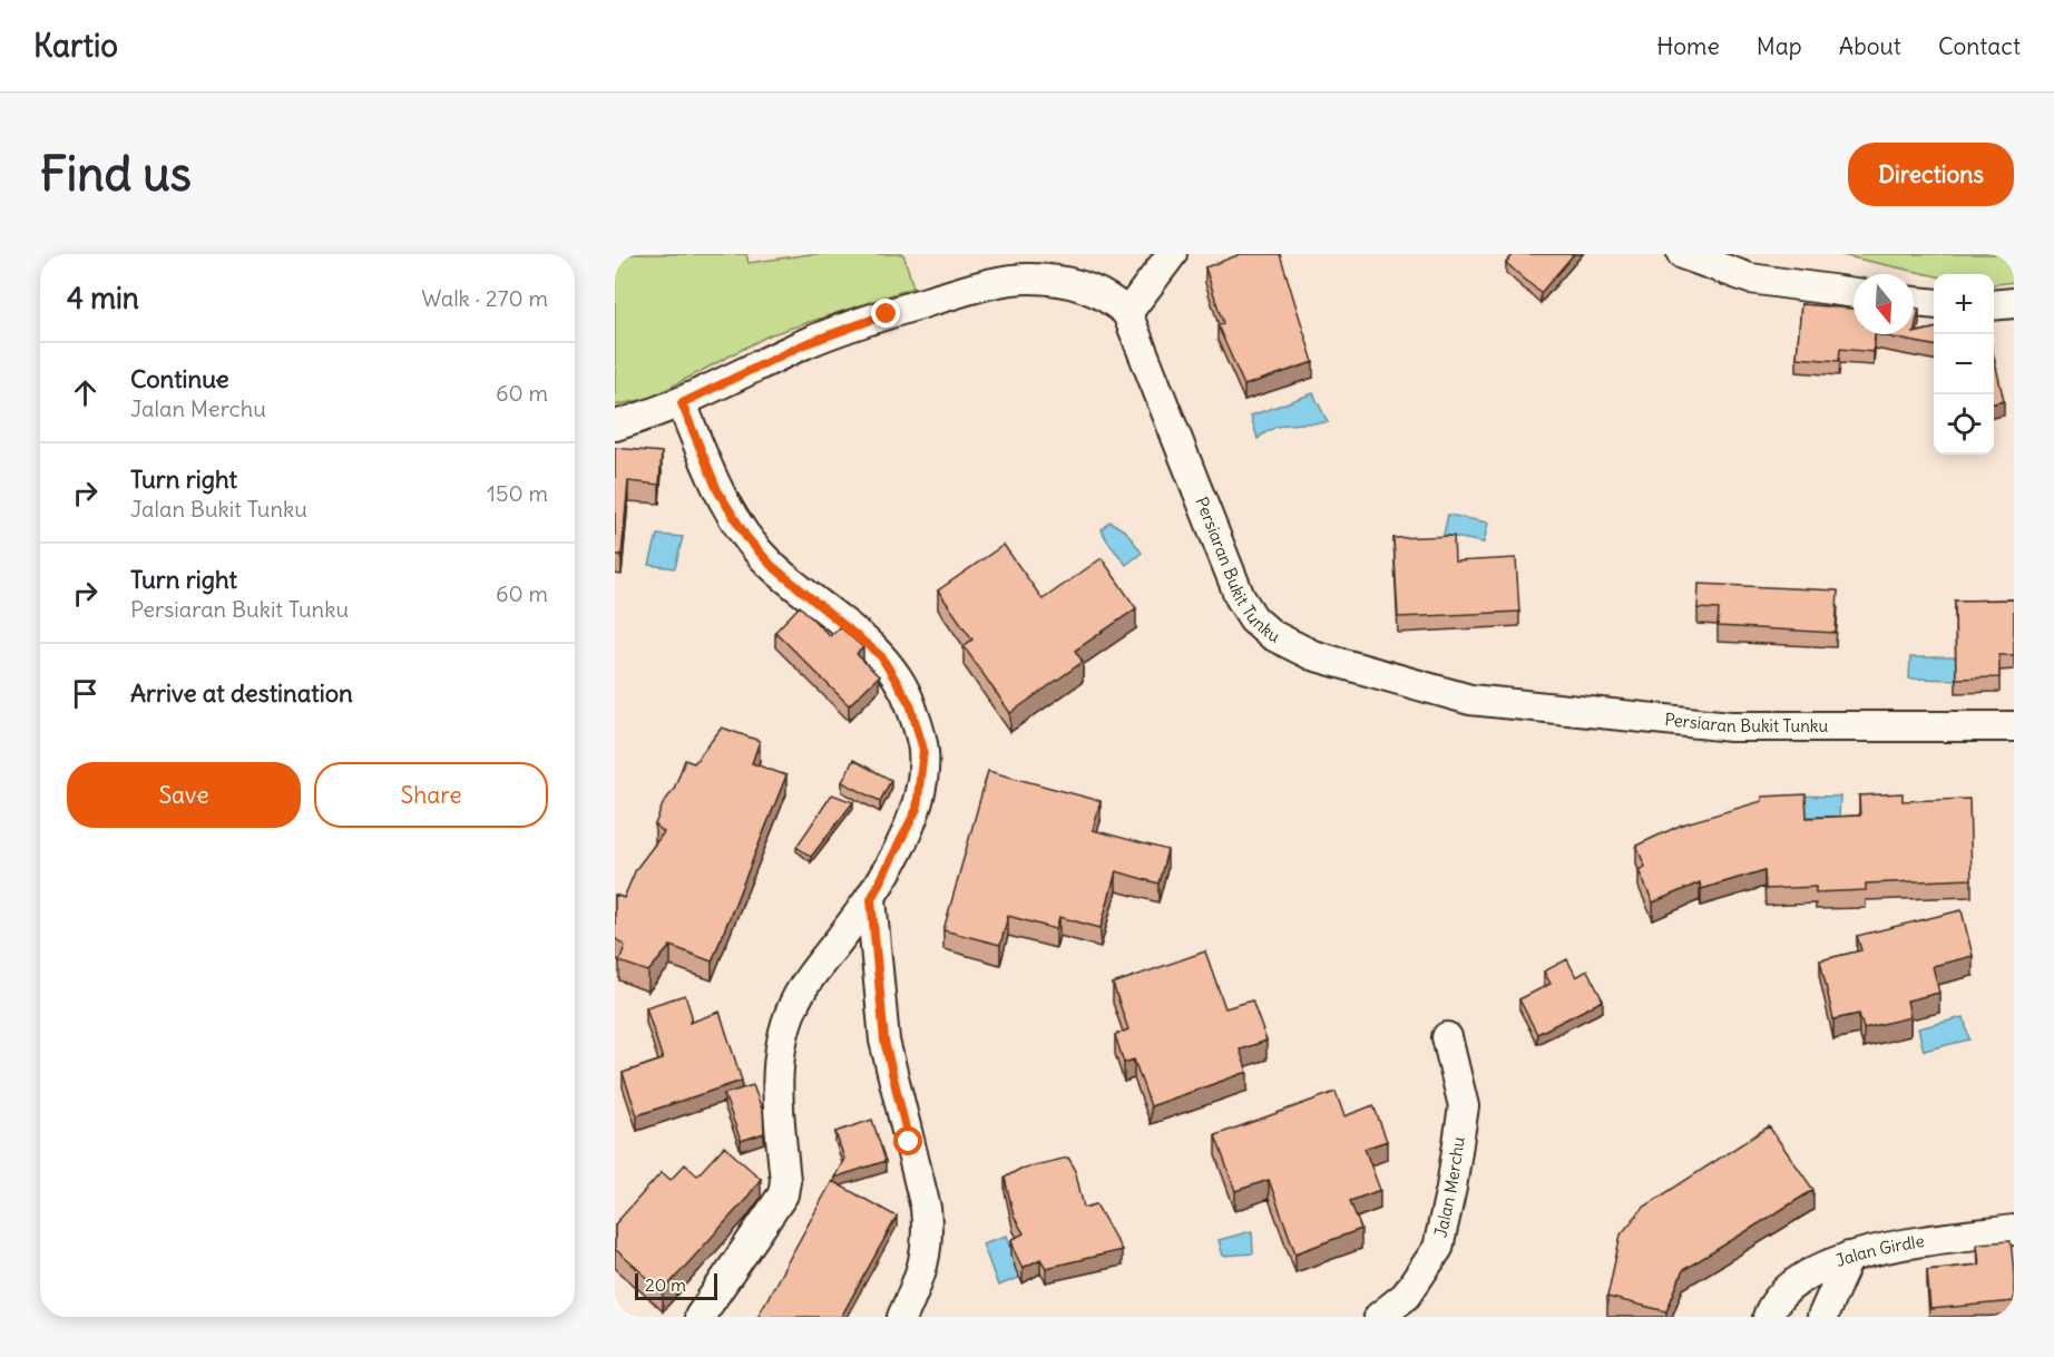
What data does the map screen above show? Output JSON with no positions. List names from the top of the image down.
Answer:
{
  "streets": {
    "street": ["Persiaran Bukit Tunku", "Jalan Merchu", "Jalan Girdle"]
  },
  "scale_bar": "20 m",
  "north": "bottom",
  "page": {
    "header": "Kartio",
    "nav": [
      "Home",
      "Map",
      "About",
      "Contact"
    ],
    "buttons": [
      "Directions",
      ["Save", "Share"]
    ],
    "title": "Find us",
    "heading": ["4 min", "Walk · 270 m"],
    "map_buttons": ["+", "−"],
    "list": [
      ["Continue", "Jalan Merchu", "60 m"],
      ["Turn right", "Jalan Bukit Tunku", "150 m"],
      ["Turn right", "Persiaran Bukit Tunku", "60 m"],
      "Arrive at destination"
    ],
    "scale": "20 m"
  }
}
